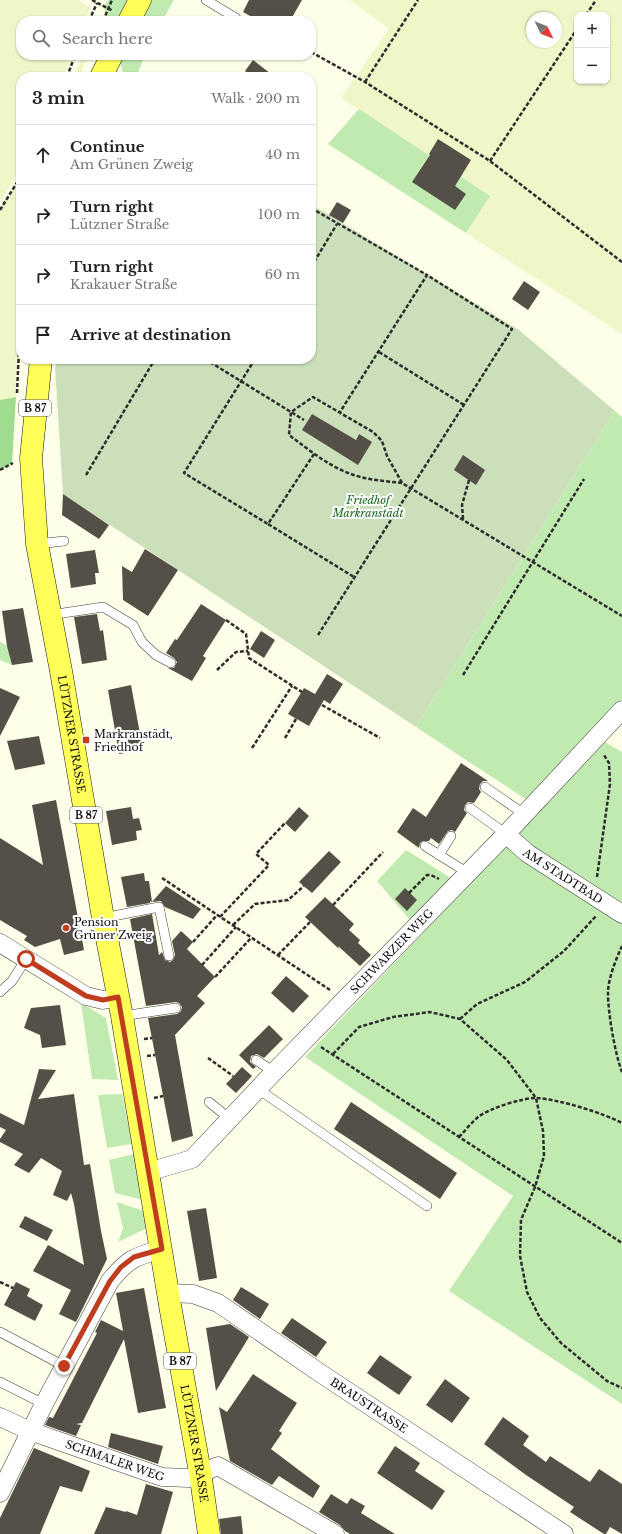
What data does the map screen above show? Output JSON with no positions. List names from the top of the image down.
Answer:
{
  "streets": {
    "main road": ["B 87", "LÜTZNER STRASSE"],
    "street": [
      "AM STADTBAD",
      "SCHWARZER WEG",
      "BRAUSTRASSE",
      "SCHMALER WEG"
    ]
  },
  "crossings": [
    ["LÜTZNER STRASSE", "SCHWARZER WEG"],
    ["LÜTZNER STRASSE", "BRAUSTRASSE"],
    ["LÜTZNER STRASSE", "SCHMALER WEG"],
    ["AM STADTBAD", "SCHWARZER WEG"]
  ],
  "parks": ["Friedhof Markranstädt"],
  "places": {
    "transit": ["Markranstädt, Friedhof"],
    "other": ["Pension Grüner Zweig"]
  },
  "north": "bottom right",
  "page": {
    "map_buttons": ["+", "−"],
    "search": "Search here",
    "heading": ["3 min", "Walk · 200 m"],
    "list": [
      ["Continue", "Am Grünen Zweig", "40 m"],
      ["Turn right", "Lützner Straße", "100 m"],
      ["Turn right", "Krakauer Straße", "60 m"],
      "Arrive at destination"
    ]
  }
}
